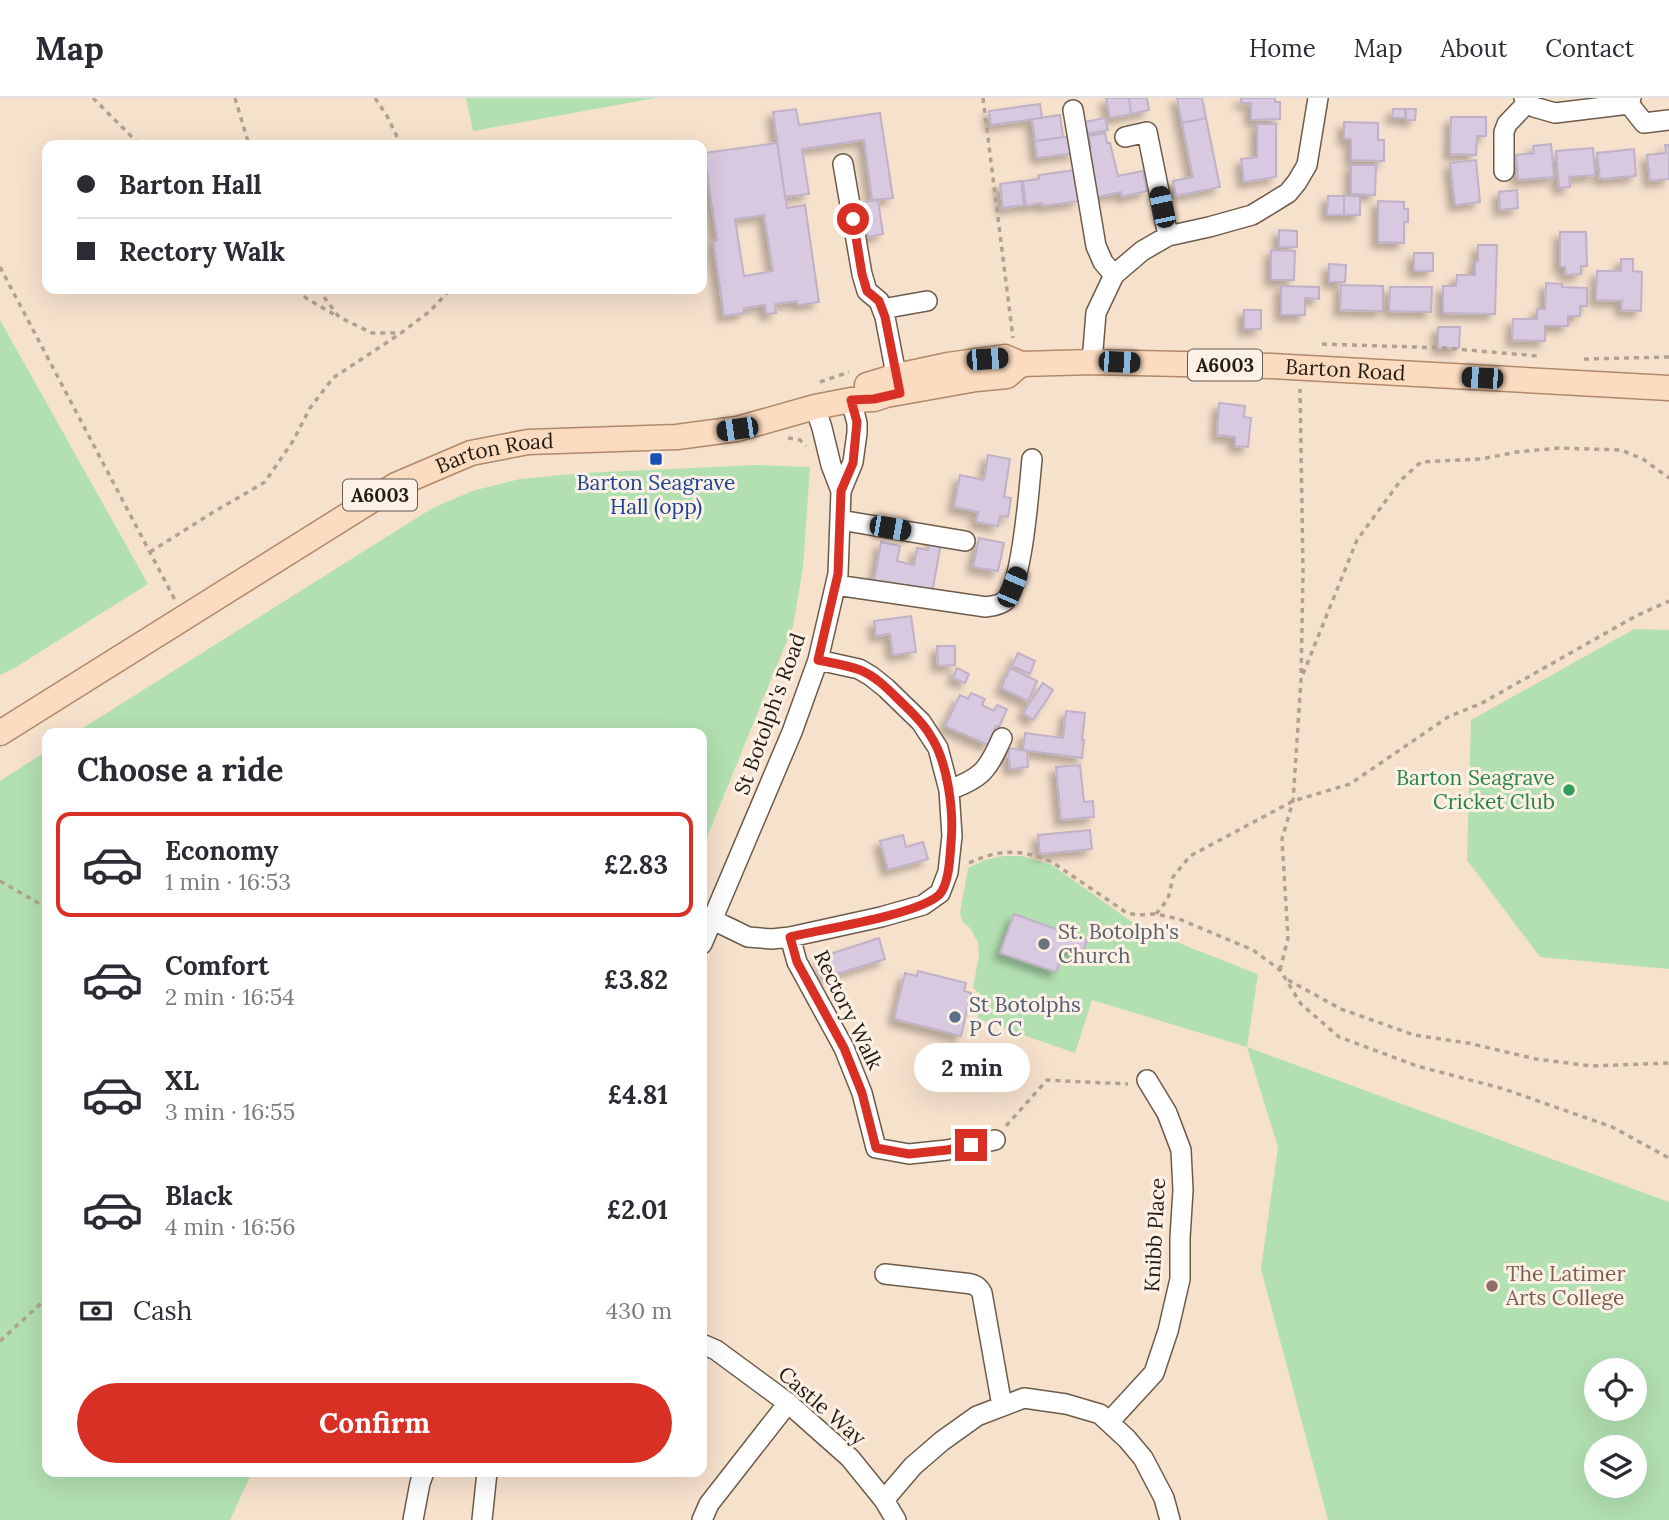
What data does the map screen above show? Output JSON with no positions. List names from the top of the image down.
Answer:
{
  "streets": {
    "main road": ["A6003", "Barton Road"],
    "street": [
      "St Botolph's Road",
      "Rectory Walk",
      "Knibb Place",
      "Castle Way"
    ]
  },
  "crossings": [
    ["Barton Road", "St Botolph's Road"]
  ],
  "places": {
    "transit": ["Barton Seagrave Hall (opp)"],
    "other": [
      "Barton Seagrave Cricket Club",
      "St. Botolph's Church",
      "St Botolphs P C C",
      "The Latimer Arts College"
    ]
  },
  "page": {
    "header": "Map",
    "nav": [
      "Home",
      "Map",
      "About",
      "Contact"
    ],
    "banner": ["Barton Hall", "Rectory Walk"],
    "heading": "Choose a ride",
    "list": [
      {
        "name": "Economy",
        "note": "1 min · 16:53",
        "value": "£2.83"
      },
      {
        "name": "Comfort",
        "note": "2 min · 16:54",
        "value": "£3.82"
      },
      {
        "name": "XL",
        "note": "3 min · 16:55",
        "value": "£4.81"
      },
      {
        "name": "Black",
        "note": "4 min · 16:56",
        "value": "£2.01"
      }
    ],
    "bubble": "2 min",
    "pay": ["Cash", "430 m"],
    "buttons": "Confirm"
  }
}
